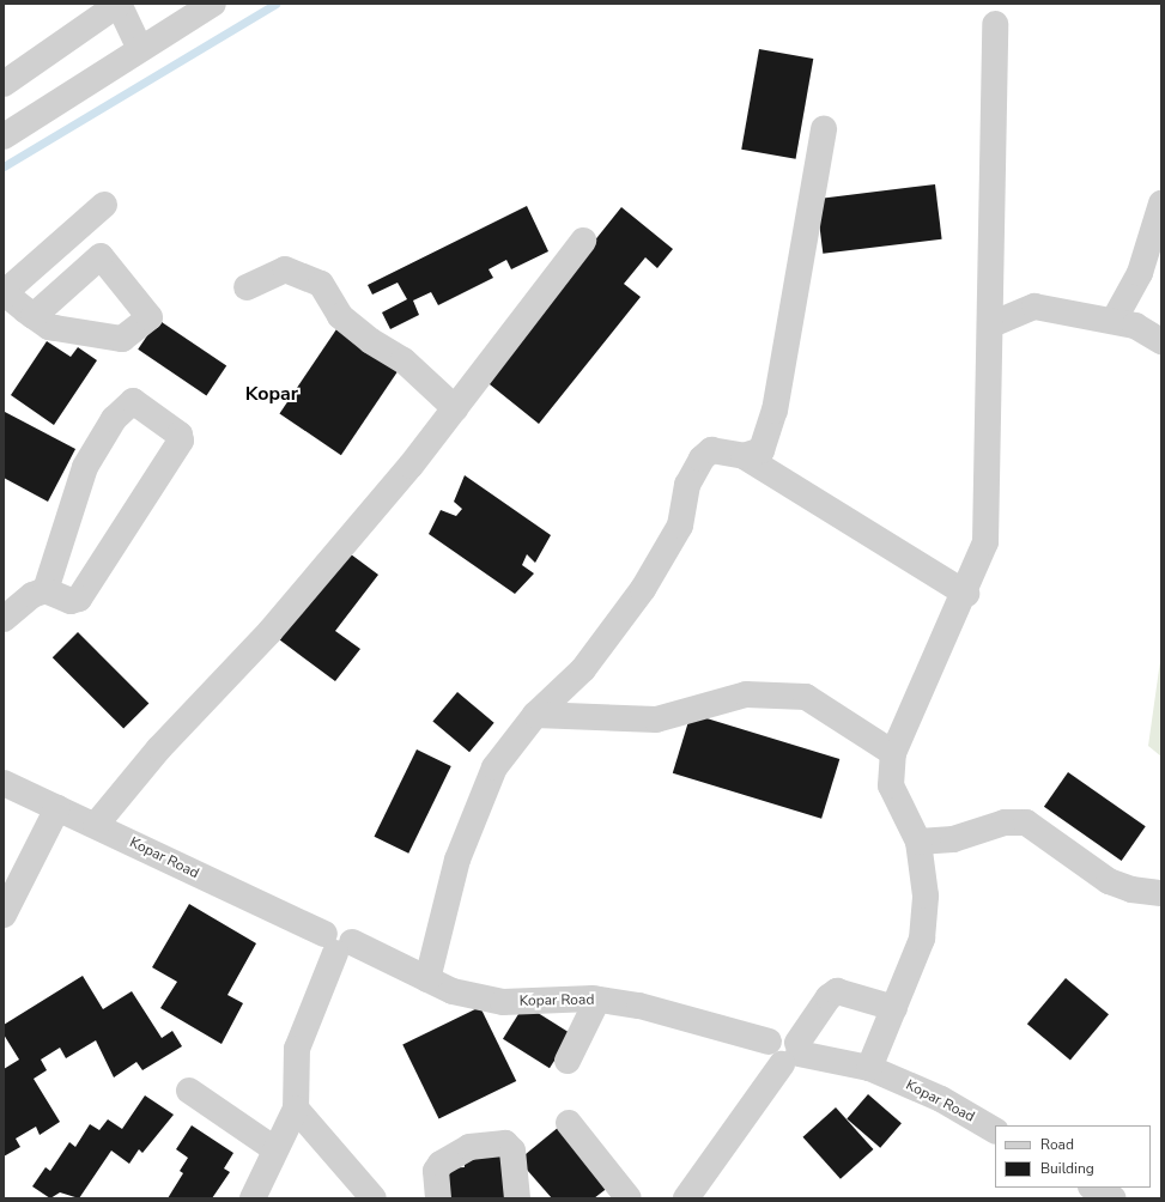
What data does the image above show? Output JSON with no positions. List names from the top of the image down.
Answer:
{
  "streets": {
    "street": ["Kopar Road"]
  },
  "districts": ["Kopar"],
  "legend": ["Road", "Building"]
}
